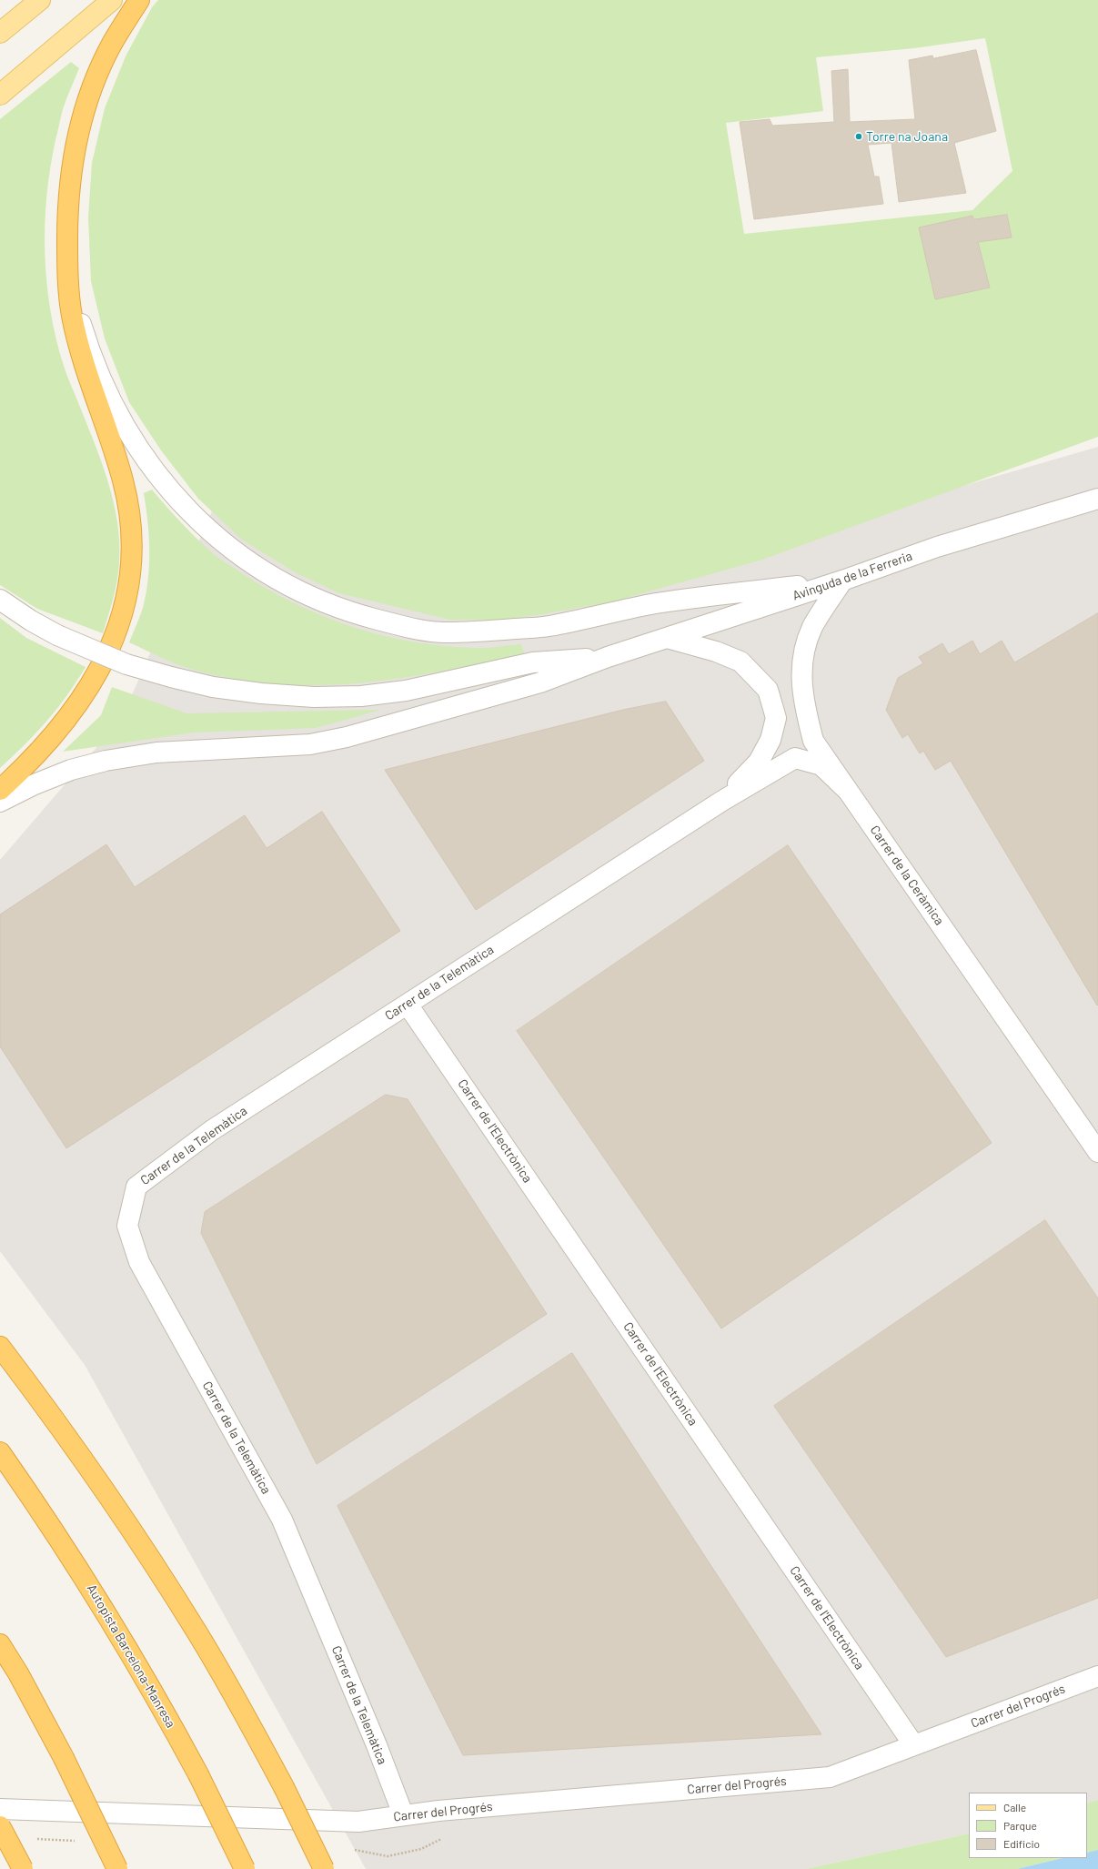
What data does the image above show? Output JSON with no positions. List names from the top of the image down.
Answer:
{
  "streets": {
    "highway": ["Autopista Barcelona-Manresa"],
    "street": [
      "Avinguda de la Ferreria",
      "Carrer de la Ceràmica",
      "Carrer de la Telemàtica",
      "Carrer de l'Electrònica",
      "Carrer del Progrés"
    ]
  },
  "crossings": [
    ["Avinguda de la Ferreria", "Carrer de la Ceràmica"],
    ["Carrer de la Telemàtica", "Carrer de l'Electrònica"],
    ["Carrer de la Telemàtica", "Carrer del Progrés"],
    ["Carrer de l'Electrònica", "Carrer del Progrés"]
  ],
  "places": ["Torre na Joana"],
  "legend": ["Calle", "Parque", "Edificio"]
}
